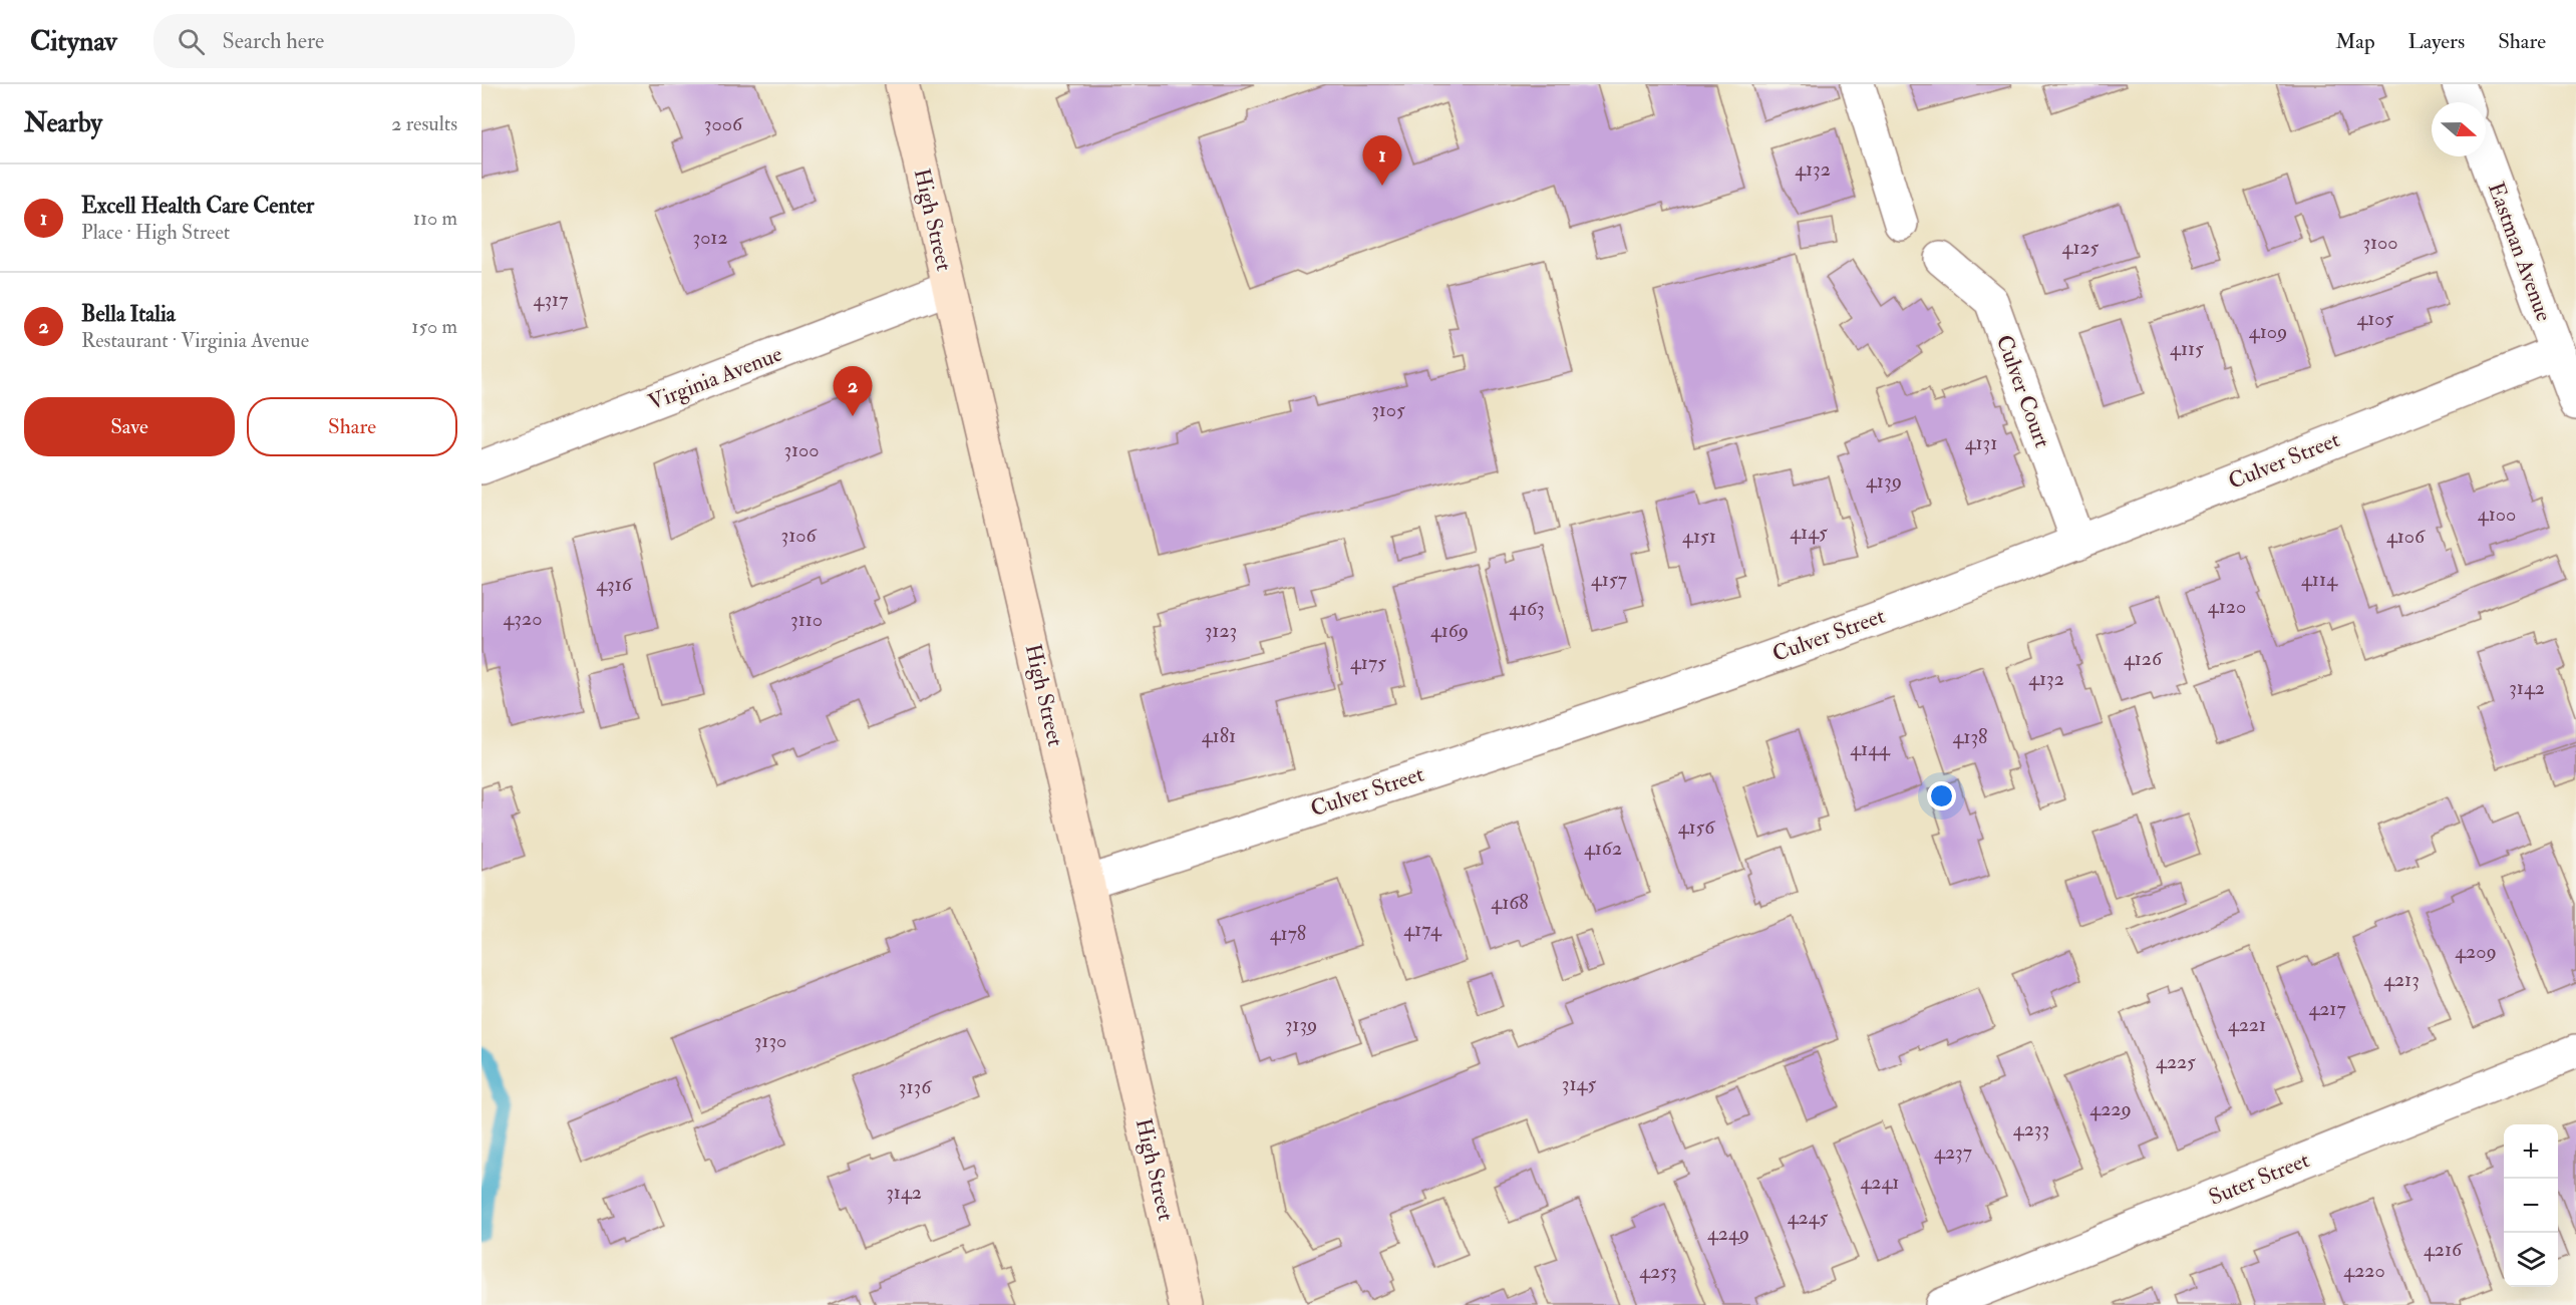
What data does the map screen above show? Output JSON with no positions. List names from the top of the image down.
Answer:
{
  "streets": {
    "main road": ["High Street"],
    "street": [
      "Eastman Avenue",
      "Virginia Avenue",
      "Culver Court",
      "Culver Street",
      "Suter Street"
    ]
  },
  "crossings": [
    ["High Street", "Virginia Avenue"],
    ["High Street", "Culver Street"],
    ["Eastman Avenue", "Culver Street"],
    ["Culver Court", "Culver Street"]
  ],
  "house_numbers": [
    "3006",
    "4132",
    "3012",
    "3100",
    "4125",
    "4317",
    "4105",
    "4109",
    "4115",
    "3105",
    "4131",
    "3100",
    "4139",
    "4100",
    "4145",
    "3106",
    "4151",
    "4106",
    "4157",
    "4114",
    "4316",
    "4120",
    "4163",
    "4320",
    "3110",
    "3123",
    "4169",
    "4126",
    "4175",
    "4132",
    "3142",
    "4181",
    "4138",
    "4144",
    "4156",
    "4162",
    "4168",
    "4174",
    "4178",
    "4209",
    "4213",
    "4217",
    "3139",
    "4221",
    "3130",
    "4225",
    "3145",
    "3136",
    "4229",
    "4233",
    "4237",
    "4241",
    "3142",
    "4245",
    "4249",
    "4216",
    "4220",
    "4253"
  ],
  "north": "right",
  "page": {
    "header": "Citynav",
    "search": "Search here",
    "nav": ["Map", "Layers", "Share"],
    "heading": ["Nearby", "2 results"],
    "pins": ["1", "2"],
    "list": [
      {
        "mark": "1",
        "name": "Excell Health Care Center",
        "note": "Place · High Street",
        "value": "110 m"
      },
      {
        "mark": "2",
        "name": "Bella Italia",
        "note": "Restaurant · Virginia Avenue",
        "value": "150 m"
      }
    ],
    "buttons": ["Save", "Share"],
    "map_buttons": ["+", "−"]
  }
}
